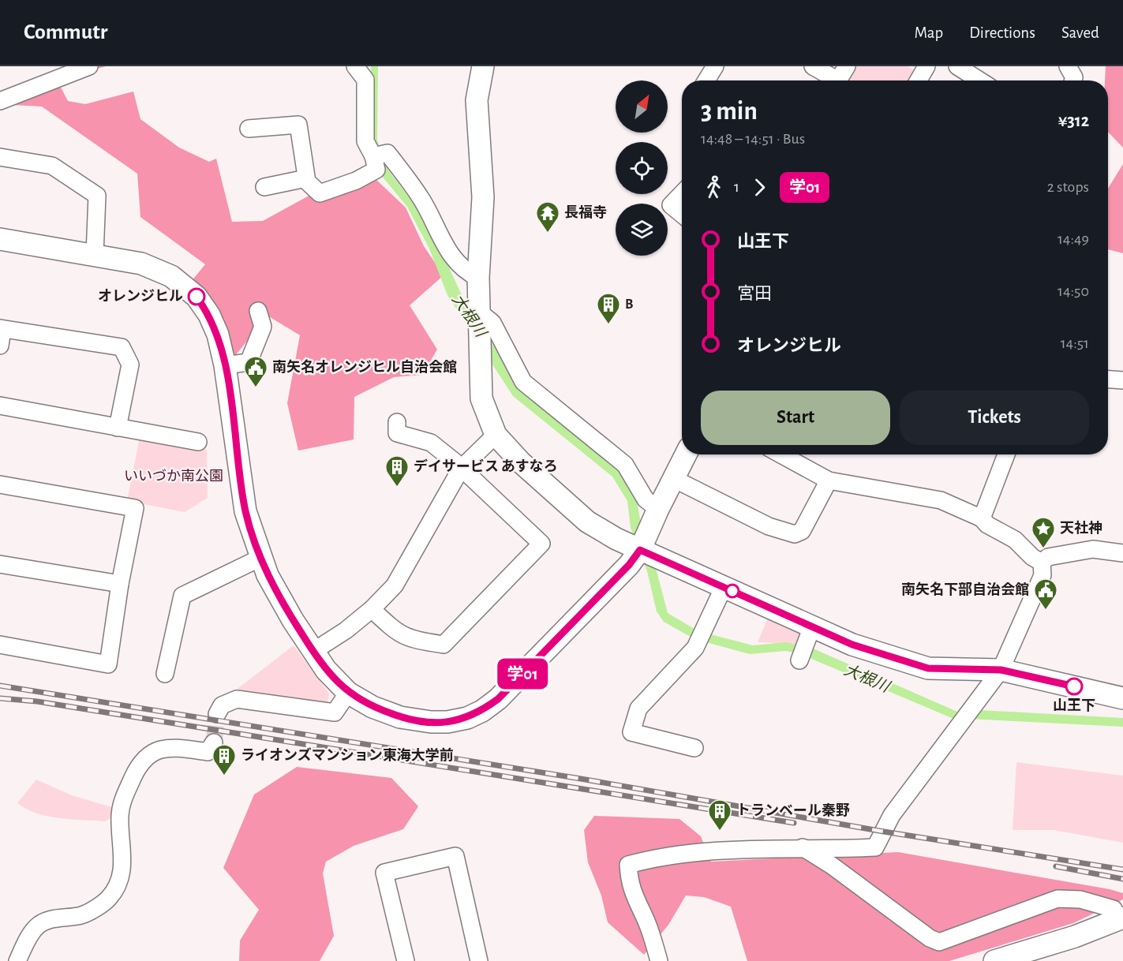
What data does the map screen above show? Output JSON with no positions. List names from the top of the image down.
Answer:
{
  "water": ["大根川"],
  "parks": ["いいづか南公園"],
  "places": {
    "temple": ["長福寺"],
    "other": ["オレンジヒル", "山王下"],
    "building": [
      "B",
      "デイサービス あすなろ",
      "ライオンズマンション東海大学前",
      "トランベール秦野"
    ],
    "public building": ["南矢名オレンジヒル自治会館", "南矢名下部自治会館"],
    "place": ["天社神"]
  },
  "lines": ["bus line 学01"],
  "north": "top right",
  "page": {
    "header": "Commutr",
    "nav": ["Map", "Directions", "Saved"],
    "on_map": "学01",
    "heading": ["3 min", "14:48 – 14:51 · Bus", "¥312"],
    "legs": ["1", "学01", "2 stops"],
    "list": [
      {
        "name": "山王下",
        "value": "14:49"
      },
      {
        "name": "宮田",
        "value": "14:50"
      },
      {
        "name": "オレンジヒル",
        "value": "14:51"
      }
    ],
    "buttons": ["Start", "Tickets"]
  }
}
